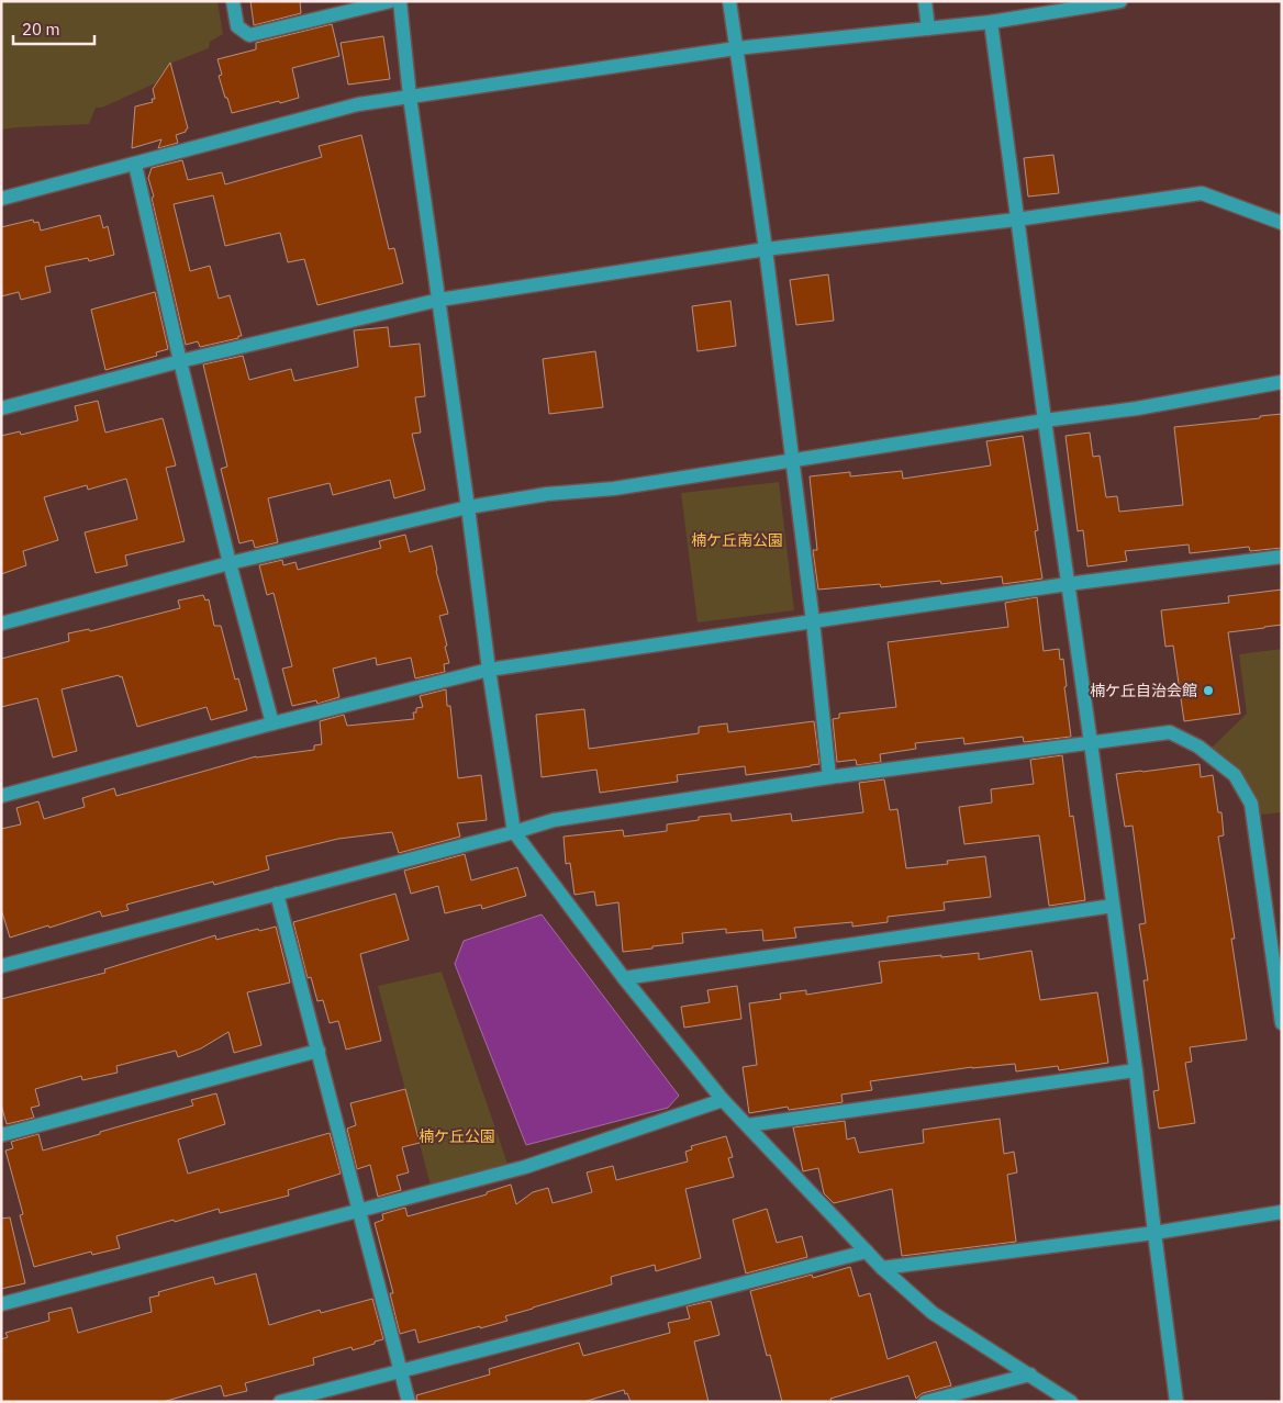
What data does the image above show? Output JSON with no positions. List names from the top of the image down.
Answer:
{
  "parks": ["楠ケ丘南公園", "楠ケ丘公園"],
  "places": ["楠ケ丘自治会館"],
  "scale_bar": "20 m"
}
